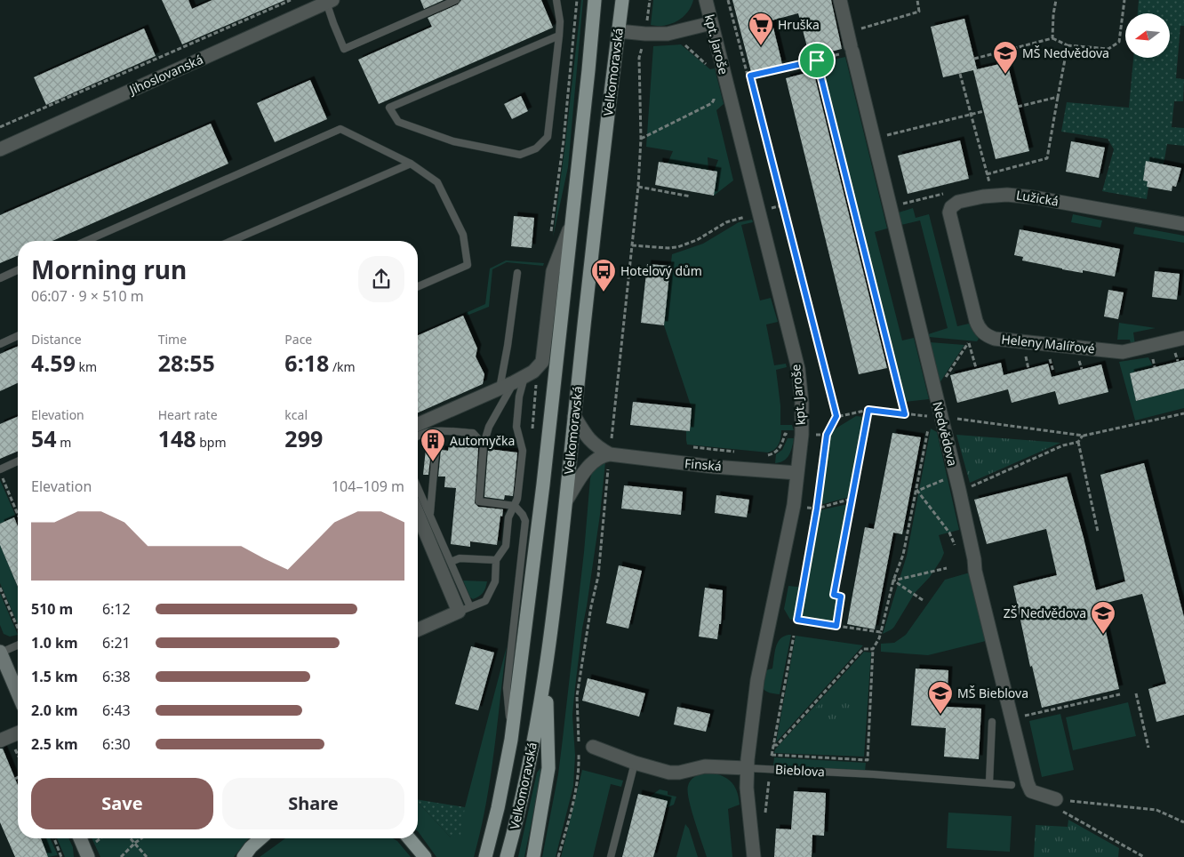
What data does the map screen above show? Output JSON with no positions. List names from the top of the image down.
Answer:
{
  "streets": {
    "main road": ["Velkomoravská"],
    "street": [
      "kpt. Jaroše",
      "Jihoslovanská",
      "Lužická",
      "Heleny Malířové",
      "Nedvědova",
      "Finská",
      "Bieblova"
    ]
  },
  "crossings": [
    ["kpt. Jaroše", "Finská"],
    ["kpt. Jaroše", "Bieblova"],
    ["Velkomoravská", "Finská"],
    ["Lužická", "Heleny Malířové"]
  ],
  "places": {
    "supermarket": ["Hruška"],
    "school or university": ["MŠ Nedvědova", "ZŠ Nedvědova", "MŠ Bieblova"],
    "bus stop": ["Hotelový dům"],
    "building": ["Automyčka"]
  },
  "north": "left",
  "page": {
    "heading": ["Morning run", "06:07 · 9 × 510 m"],
    "stats": [
      ["Distance", "4.59 km"],
      ["Time", "28:55"],
      ["Pace", "6:18 /km"],
      ["Elevation", "54 m"],
      ["Heart rate", "148 bpm"],
      ["kcal", "299"]
    ],
    "chart": ["Elevation", "104–109 m"],
    "list": [
      {
        "name": "510 m",
        "note": "6:12"
      },
      {
        "name": "1.0 km",
        "note": "6:21"
      },
      {
        "name": "1.5 km",
        "note": "6:38"
      },
      {
        "name": "2.0 km",
        "note": "6:43"
      },
      {
        "name": "2.5 km",
        "note": "6:30"
      }
    ],
    "buttons": ["Save", "Share"]
  }
}
